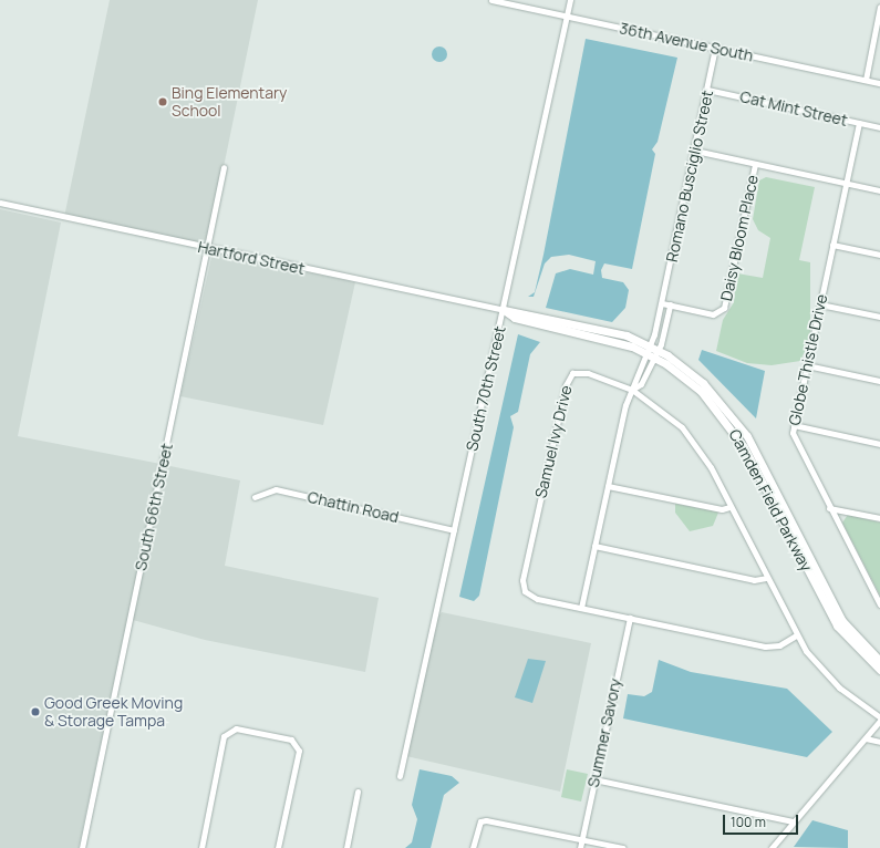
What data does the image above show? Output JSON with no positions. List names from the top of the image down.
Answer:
{
  "streets": {
    "street": [
      "36th Avenue South",
      "Cat Mint Street",
      "Romano Busciglio Street",
      "Daisy Bloom Place",
      "Hartford Street",
      "Globe Thistle Drive",
      "South 70th Street",
      "Samuel Ivy Drive",
      "Camden Field Parkway",
      "South 66th Street",
      "Chattin Road",
      "Summer Savory"
    ]
  },
  "crossings": [
    ["36th Avenue South", "Romano Busciglio Street"],
    ["36th Avenue South", "South 70th Street"],
    ["Cat Mint Street", "Romano Busciglio Street"],
    ["Cat Mint Street", "Globe Thistle Drive"],
    ["Romano Busciglio Street", "Daisy Bloom Place"],
    ["Romano Busciglio Street", "Samuel Ivy Drive"],
    ["Romano Busciglio Street", "Camden Field Parkway"],
    ["Hartford Street", "South 70th Street"],
    ["Hartford Street", "Camden Field Parkway"],
    ["Hartford Street", "South 66th Street"],
    ["South 70th Street", "Camden Field Parkway"],
    ["South 70th Street", "Chattin Road"],
    ["Samuel Ivy Drive", "Summer Savory"]
  ],
  "places": ["Bing Elementary School", "Good Greek Moving & Storage Tampa"],
  "scale_bar": "100 m"
}
